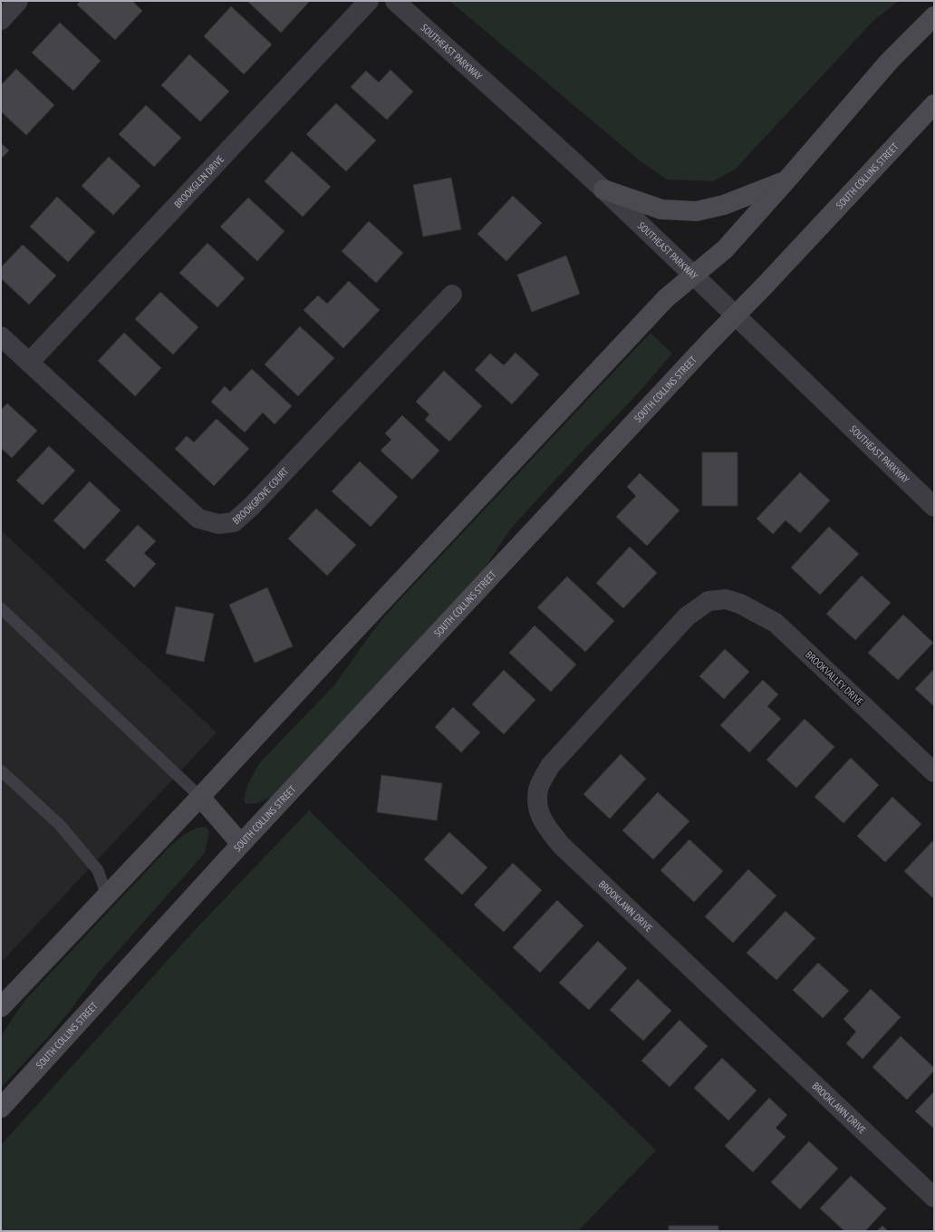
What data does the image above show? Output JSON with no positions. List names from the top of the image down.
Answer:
{
  "streets": {
    "main road": ["SOUTH COLLINS STREET"],
    "street": [
      "SOUTHEAST PARKWAY",
      "BROOKGLEN DRIVE",
      "BROOKGROVE COURT",
      "BROOKVALLEY DRIVE",
      "BROOKLAWN DRIVE"
    ]
  },
  "crossings": [
    ["SOUTHEAST PARKWAY", "SOUTH COLLINS STREET"],
    ["BROOKGLEN DRIVE", "BROOKGROVE COURT"],
    ["BROOKVALLEY DRIVE", "BROOKLAWN DRIVE"]
  ]
}
